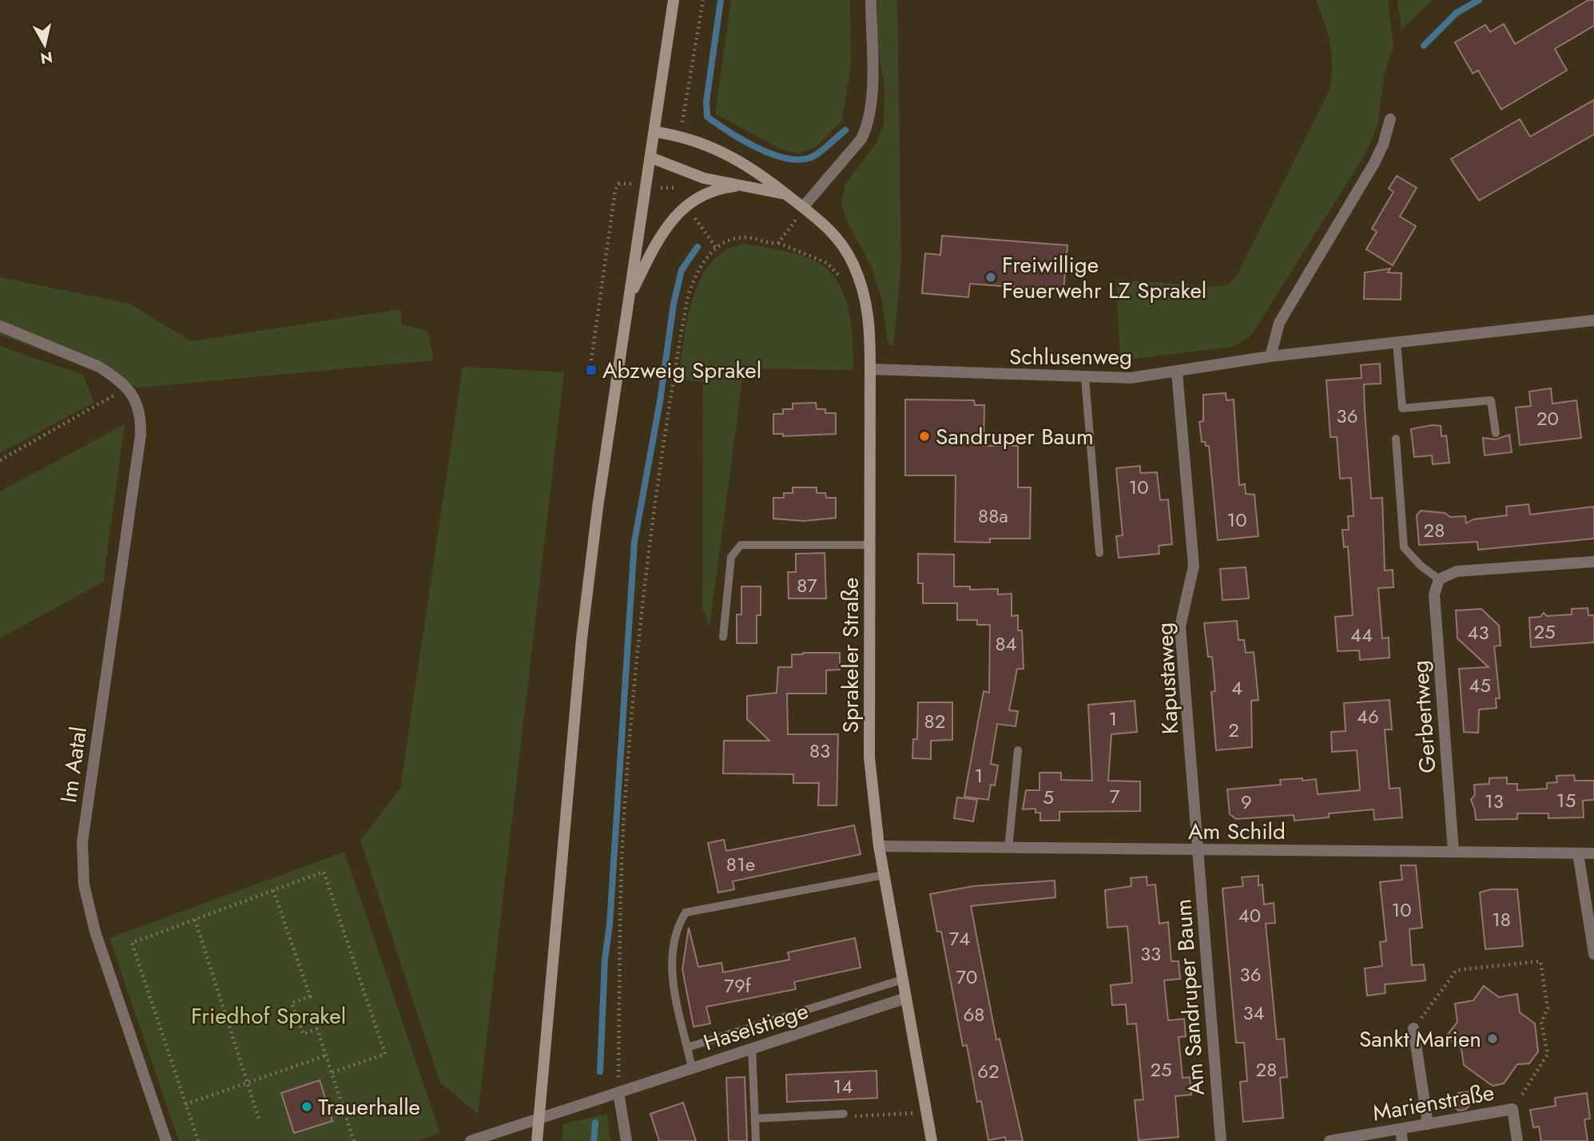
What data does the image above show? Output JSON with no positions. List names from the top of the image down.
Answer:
{
  "streets": {
    "street": [
      "Schlusenweg",
      "Sprakeler Straße",
      "Kapustaweg",
      "Gerbertweg",
      "Im Aatal",
      "Am Schild",
      "Am Sandruper Baum",
      "Haselstiege",
      "Marienstraße"
    ]
  },
  "crossings": [
    ["Schlusenweg", "Sprakeler Straße"],
    ["Schlusenweg", "Kapustaweg"],
    ["Sprakeler Straße", "Am Schild"],
    ["Sprakeler Straße", "Haselstiege"],
    ["Kapustaweg", "Am Schild"],
    ["Kapustaweg", "Am Sandruper Baum"],
    ["Gerbertweg", "Am Schild"],
    ["Am Schild", "Am Sandruper Baum"]
  ],
  "parks": ["Friedhof Sprakel"],
  "places": {
    "other": [
      "Freiwillige Feuerwehr LZ Sprakel",
      "Sandruper Baum",
      "Sankt Marien",
      "Trauerhalle"
    ],
    "transit": ["Abzweig Sprakel"]
  },
  "house_numbers": [
    "36",
    "20",
    "10",
    "88a",
    "10",
    "28",
    "87",
    "25",
    "43",
    "44",
    "84",
    "45",
    "4",
    "46",
    "1",
    "82",
    "2",
    "83",
    "1",
    "7",
    "5",
    "15",
    "13",
    "9",
    "81e",
    "10",
    "40",
    "18",
    "74",
    "33",
    "36",
    "70",
    "79f",
    "34",
    "68",
    "25",
    "28",
    "62",
    "14"
  ],
  "north": "bottom"
}
